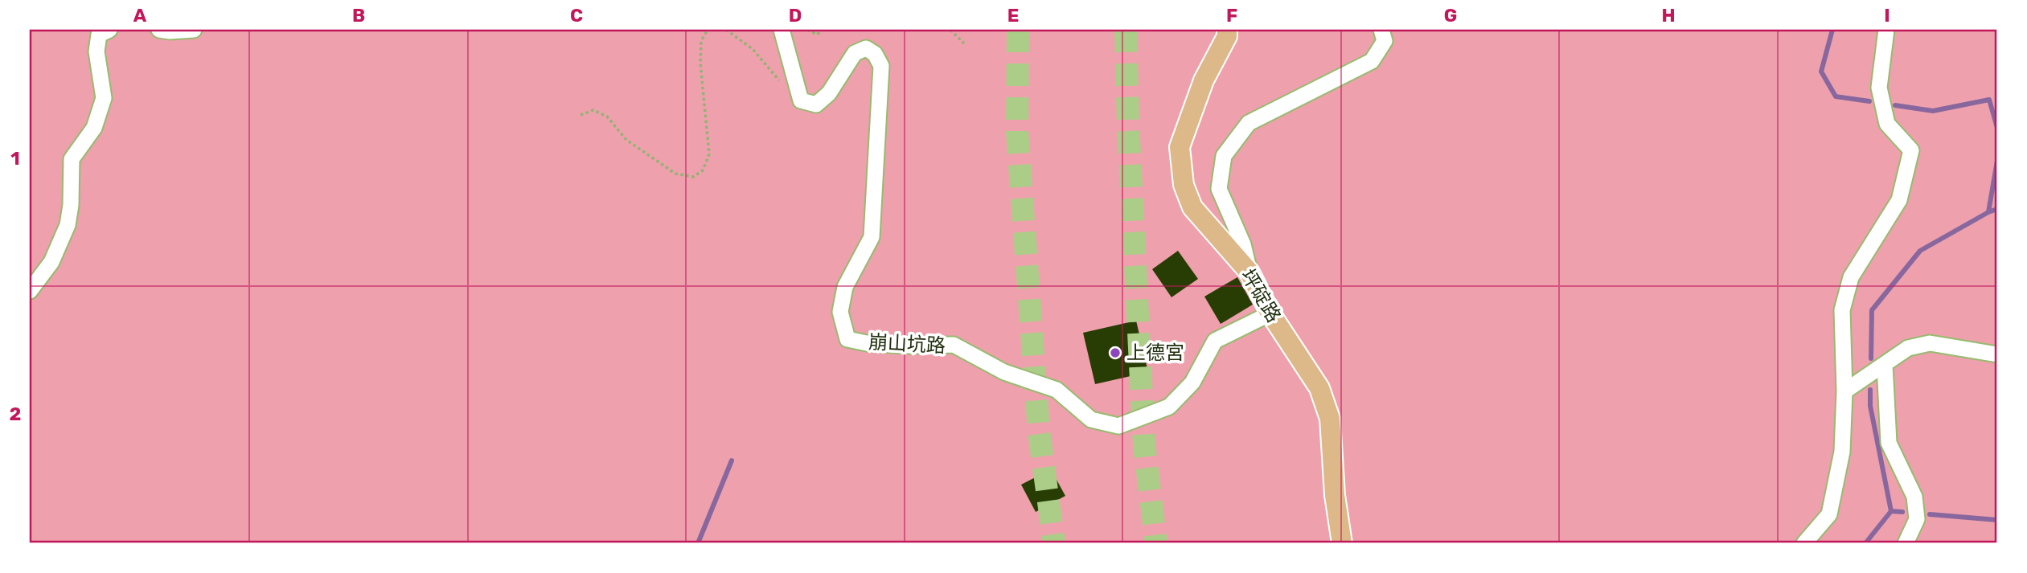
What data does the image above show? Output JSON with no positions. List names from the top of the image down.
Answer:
{
  "streets": {
    "main road": ["坪碇路"],
    "street": ["崩山坑路"]
  },
  "crossings": [
    ["坪碇路", "崩山坑路"]
  ],
  "places": ["上德宮"],
  "grid": {
    "columns": [
      "A",
      "B",
      "C",
      "D",
      "E",
      "F",
      "G",
      "H",
      "I"
    ],
    "rows": ["1", "2"]
  }
}
